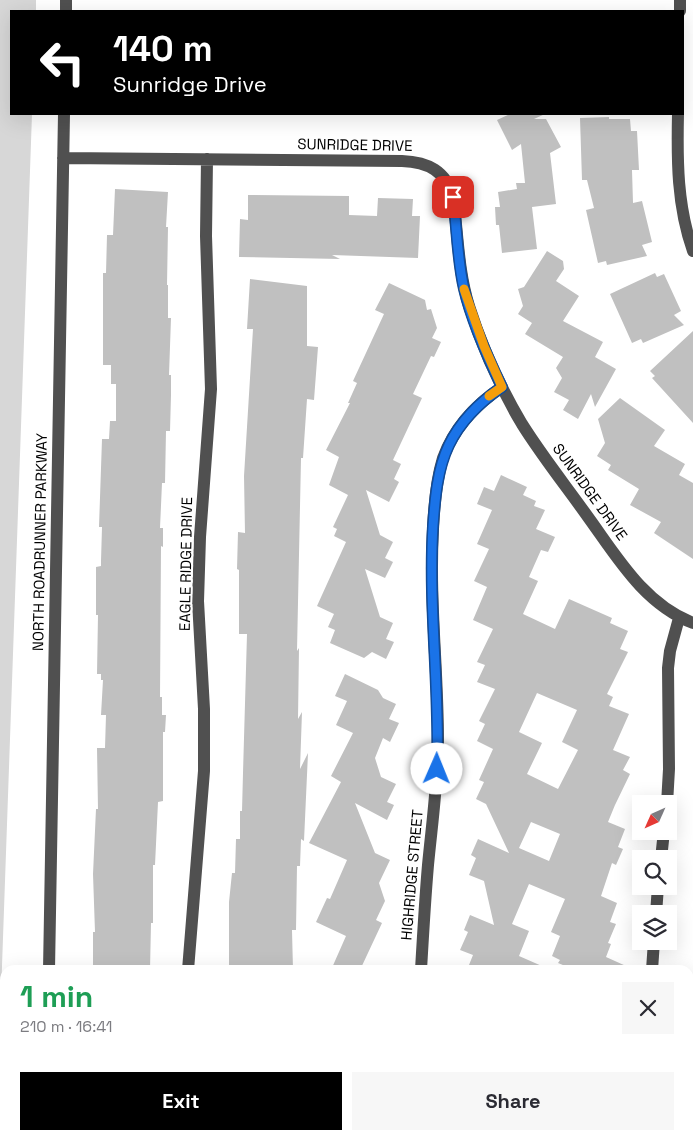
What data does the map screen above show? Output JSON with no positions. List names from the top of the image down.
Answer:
{
  "streets": {
    "street": [
      "SUNRIDGE DRIVE",
      "NORTH ROADRUNNER PARKWAY",
      "EAGLE RIDGE DRIVE",
      "HIGHRIDGE STREET"
    ]
  },
  "crossings": [
    ["SUNRIDGE DRIVE", "NORTH ROADRUNNER PARKWAY"],
    ["SUNRIDGE DRIVE", "EAGLE RIDGE DRIVE"],
    ["SUNRIDGE DRIVE", "HIGHRIDGE STREET"]
  ],
  "north": "bottom left",
  "page": {
    "turn": ["140 m", "Sunridge Drive"],
    "heading": ["1 min", "210 m · 16:41"],
    "buttons": ["Exit", "Share"]
  }
}
